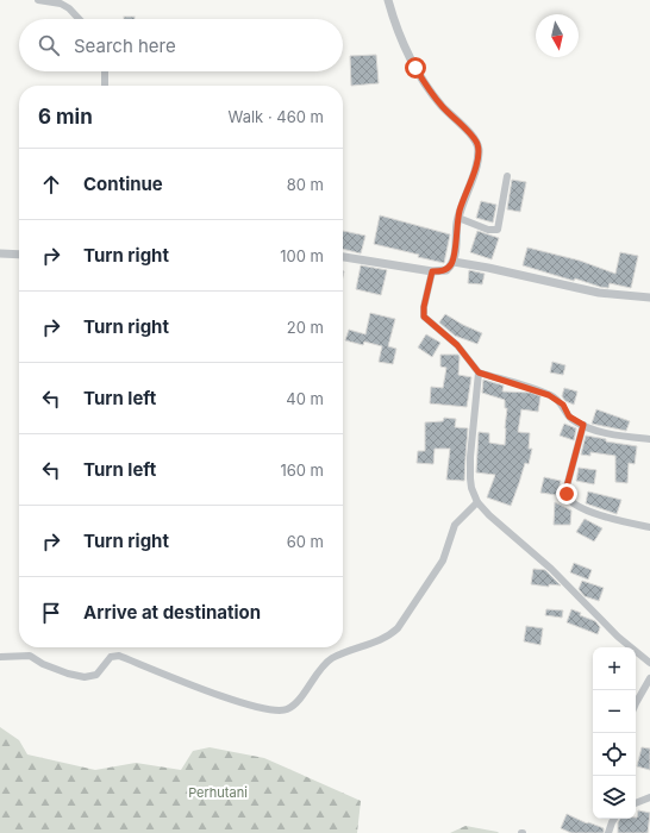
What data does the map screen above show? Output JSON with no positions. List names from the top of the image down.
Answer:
{
  "parks": ["Perhutani"],
  "north": "bottom",
  "page": {
    "search": "Search here",
    "heading": ["6 min", "Walk · 460 m"],
    "list": [
      ["Continue", "80 m"],
      ["Turn right", "100 m"],
      ["Turn right", "20 m"],
      ["Turn left", "40 m"],
      ["Turn left", "160 m"],
      ["Turn right", "60 m"],
      "Arrive at destination"
    ],
    "map_buttons": ["+", "−"]
  }
}
